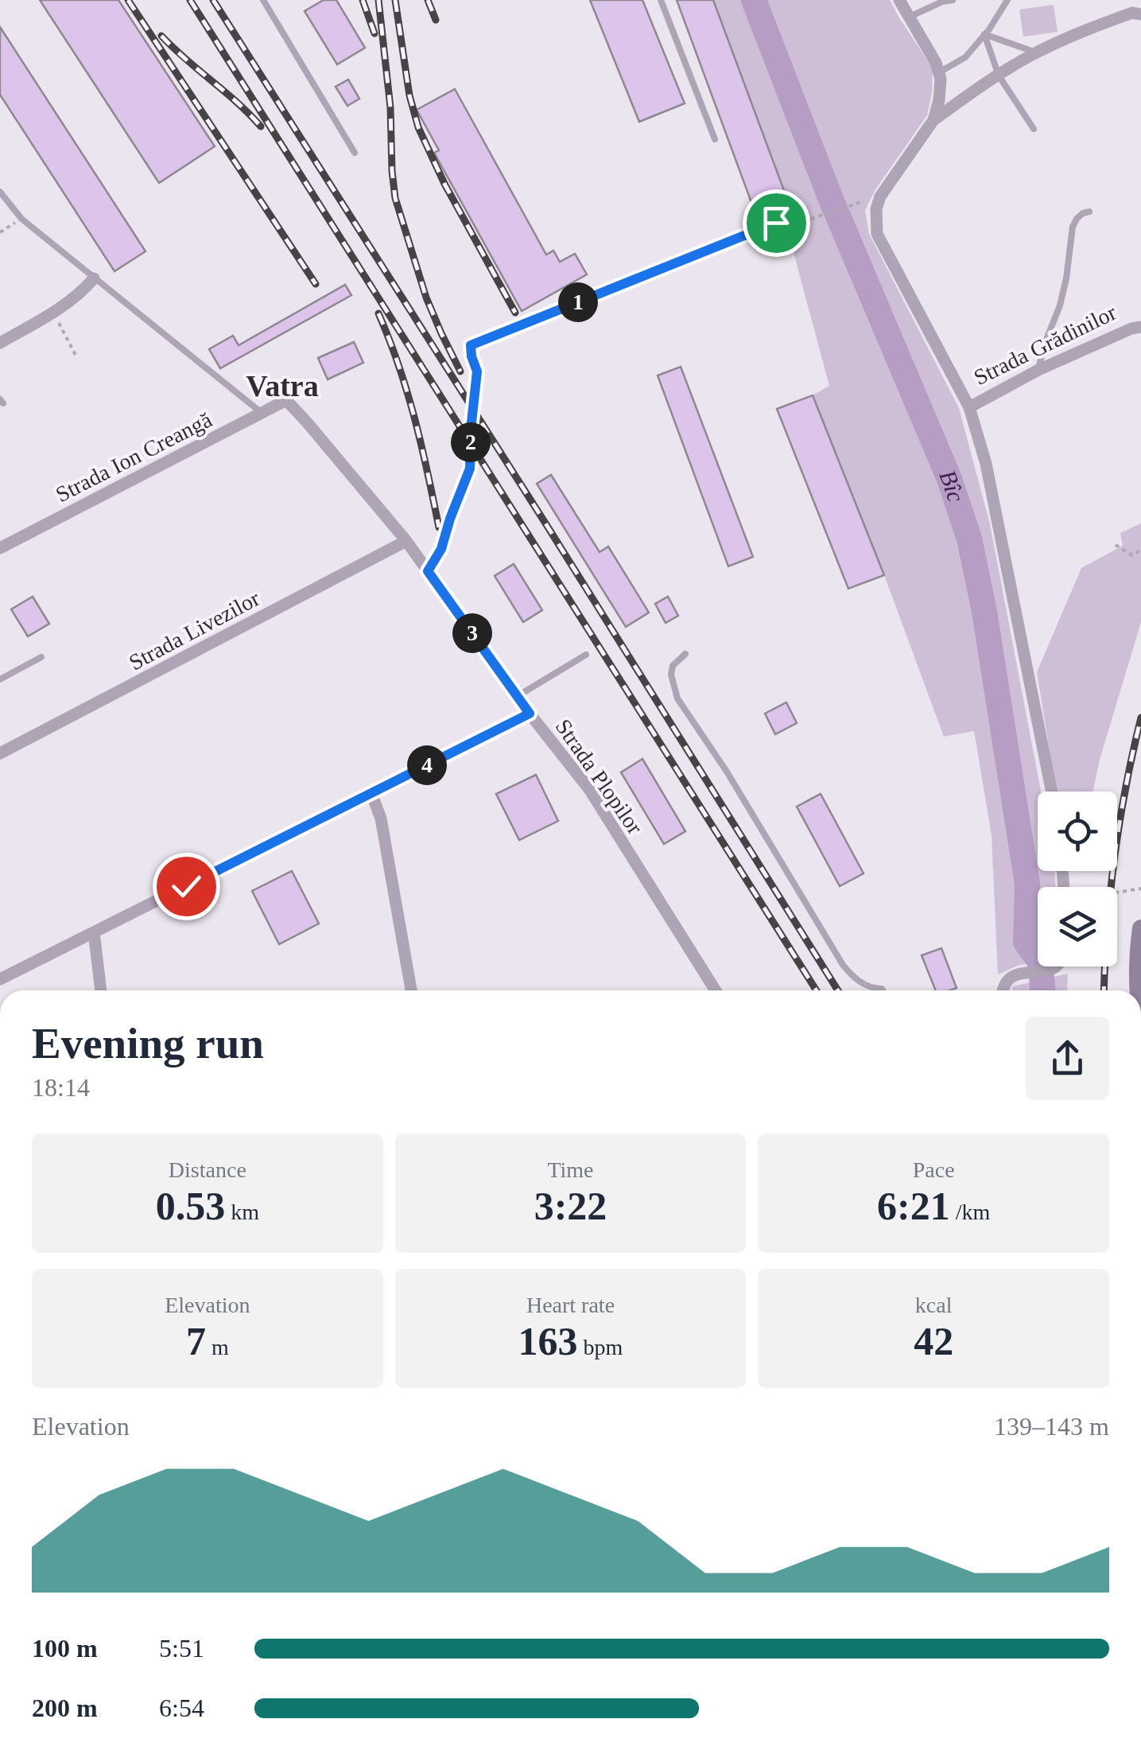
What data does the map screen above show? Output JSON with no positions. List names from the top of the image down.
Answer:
{
  "streets": {
    "street": [
      "Strada Grădinilor",
      "Strada Ion Creangă",
      "Strada Livezilor",
      "Strada Plopilor"
    ]
  },
  "crossings": [
    ["Strada Ion Creangă", "Strada Plopilor"],
    ["Strada Livezilor", "Strada Plopilor"]
  ],
  "districts": ["Vatra"],
  "water": ["Bîc"],
  "page": {
    "pins": [
      "1",
      "2",
      "3",
      "4"
    ],
    "heading": ["Evening run", "18:14"],
    "stats": [
      ["Distance", "0.53 km"],
      ["Time", "3:22"],
      ["Pace", "6:21 /km"],
      ["Elevation", "7 m"],
      ["Heart rate", "163 bpm"],
      ["kcal", "42"]
    ],
    "chart": ["Elevation", "139–143 m"],
    "list": [
      {
        "name": "100 m",
        "note": "5:51"
      },
      {
        "name": "200 m",
        "note": "6:54"
      }
    ]
  }
}
